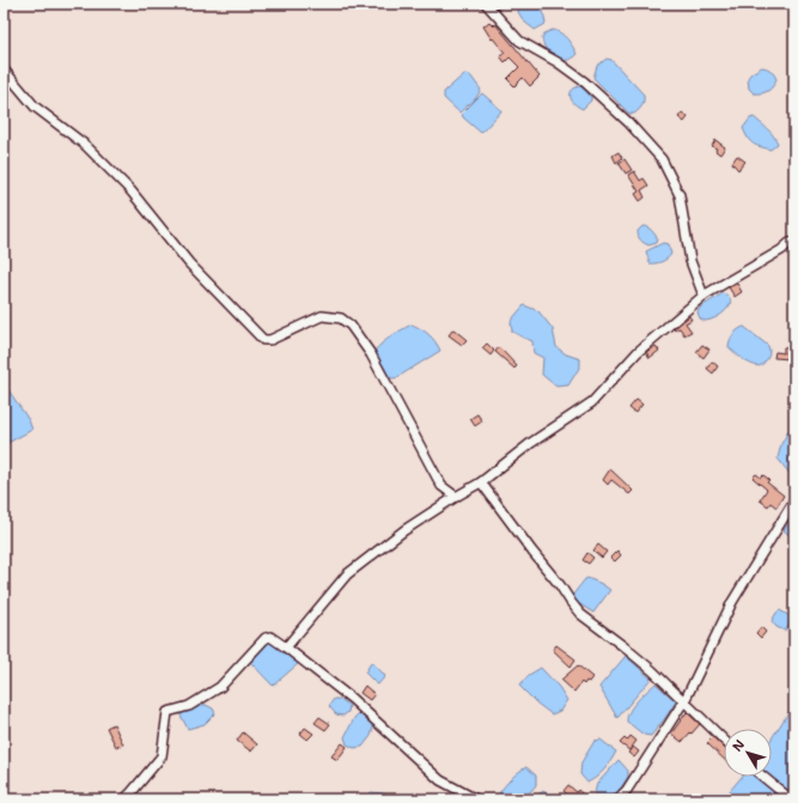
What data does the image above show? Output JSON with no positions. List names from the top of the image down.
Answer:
{
  "north": "top left"
}
